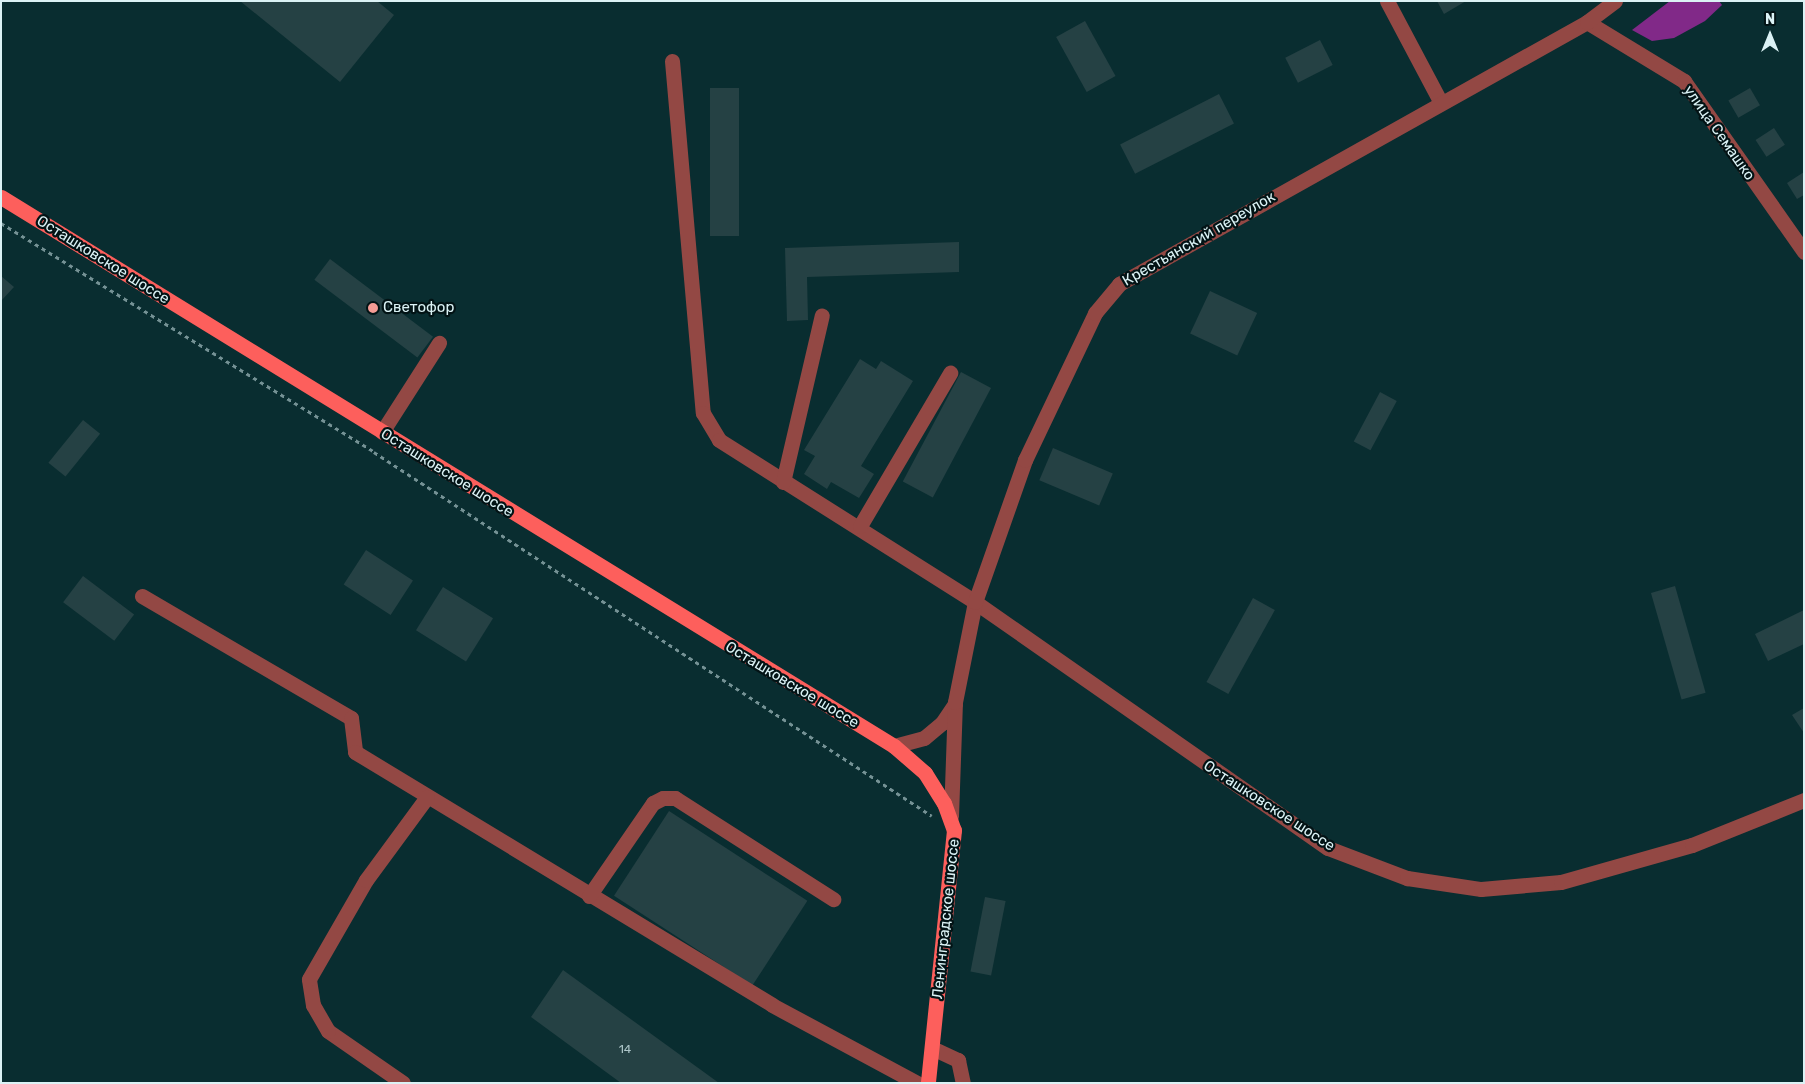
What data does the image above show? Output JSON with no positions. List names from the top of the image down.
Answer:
{
  "streets": {
    "main road": ["Осташковское шоссе", "Ленинградское шоссе"],
    "street": ["улица Семашко", "Крестьянский переулок"]
  },
  "crossings": [
    ["улица Семашко", "Крестьянский переулок"],
    ["Крестьянский переулок", "Осташковское шоссе"],
    ["Крестьянский переулок", "Ленинградское шоссе"],
    ["Осташковское шоссе", "Ленинградское шоссе"]
  ],
  "places": ["Светофор"],
  "house_numbers": ["14"],
  "north": "top"
}
